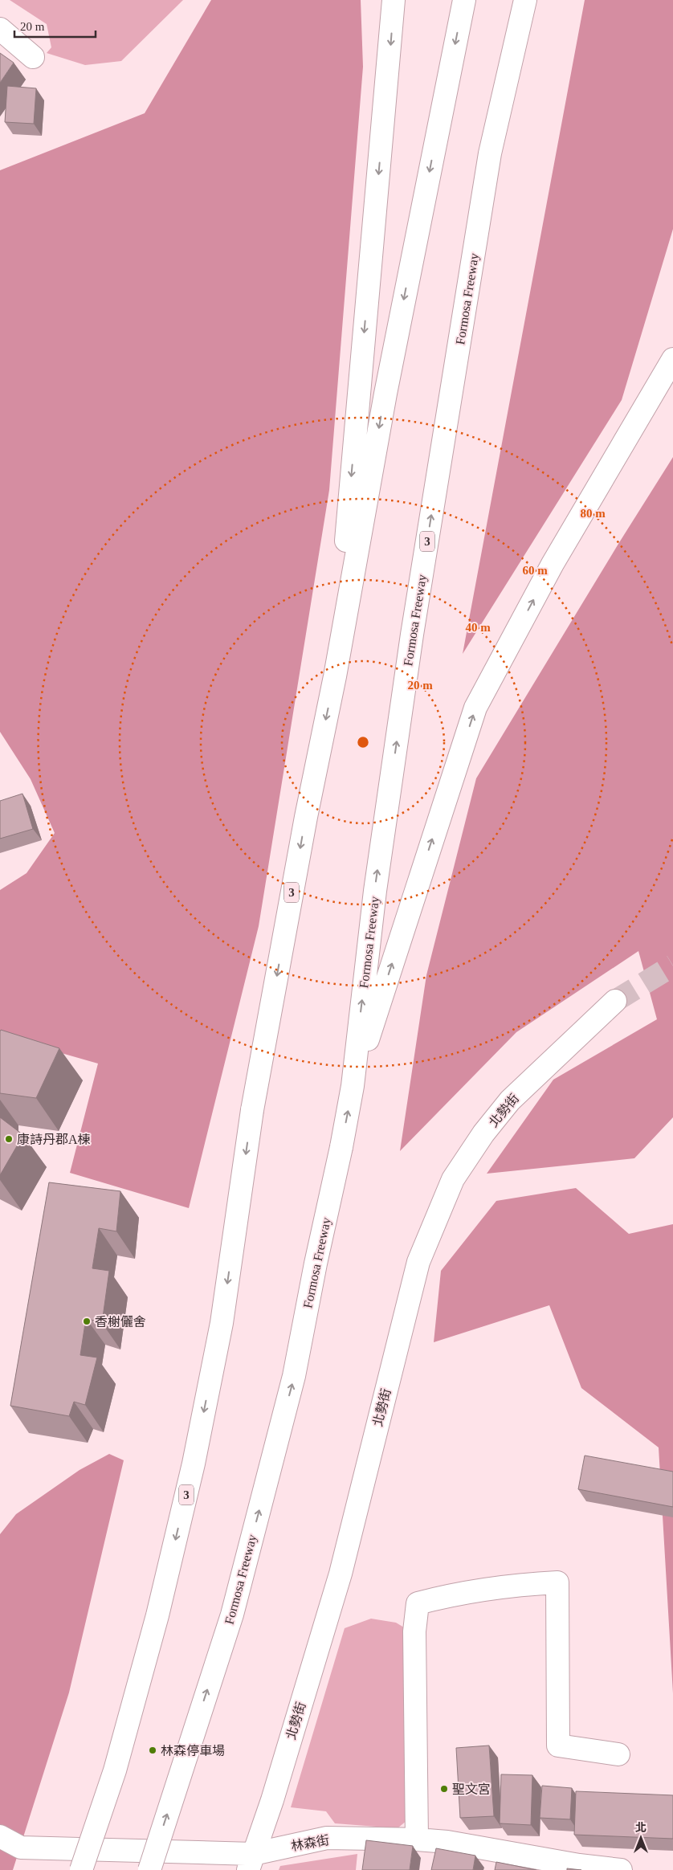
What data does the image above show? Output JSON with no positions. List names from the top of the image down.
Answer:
{
  "streets": {
    "main road": [
      "Formosa Freeway",
      "3",
      "北勢街",
      "林森街"
    ]
  },
  "crossings": [
    ["北勢街", "林森街"]
  ],
  "places": [
    "康詩丹郡A棟",
    "香榭儷舍",
    "林森停車場",
    "聖文宮"
  ],
  "scale_bar": "20 m",
  "north": "top",
  "rings": [
    "80 m",
    "60 m",
    "40 m",
    "20 m"
  ]
}
